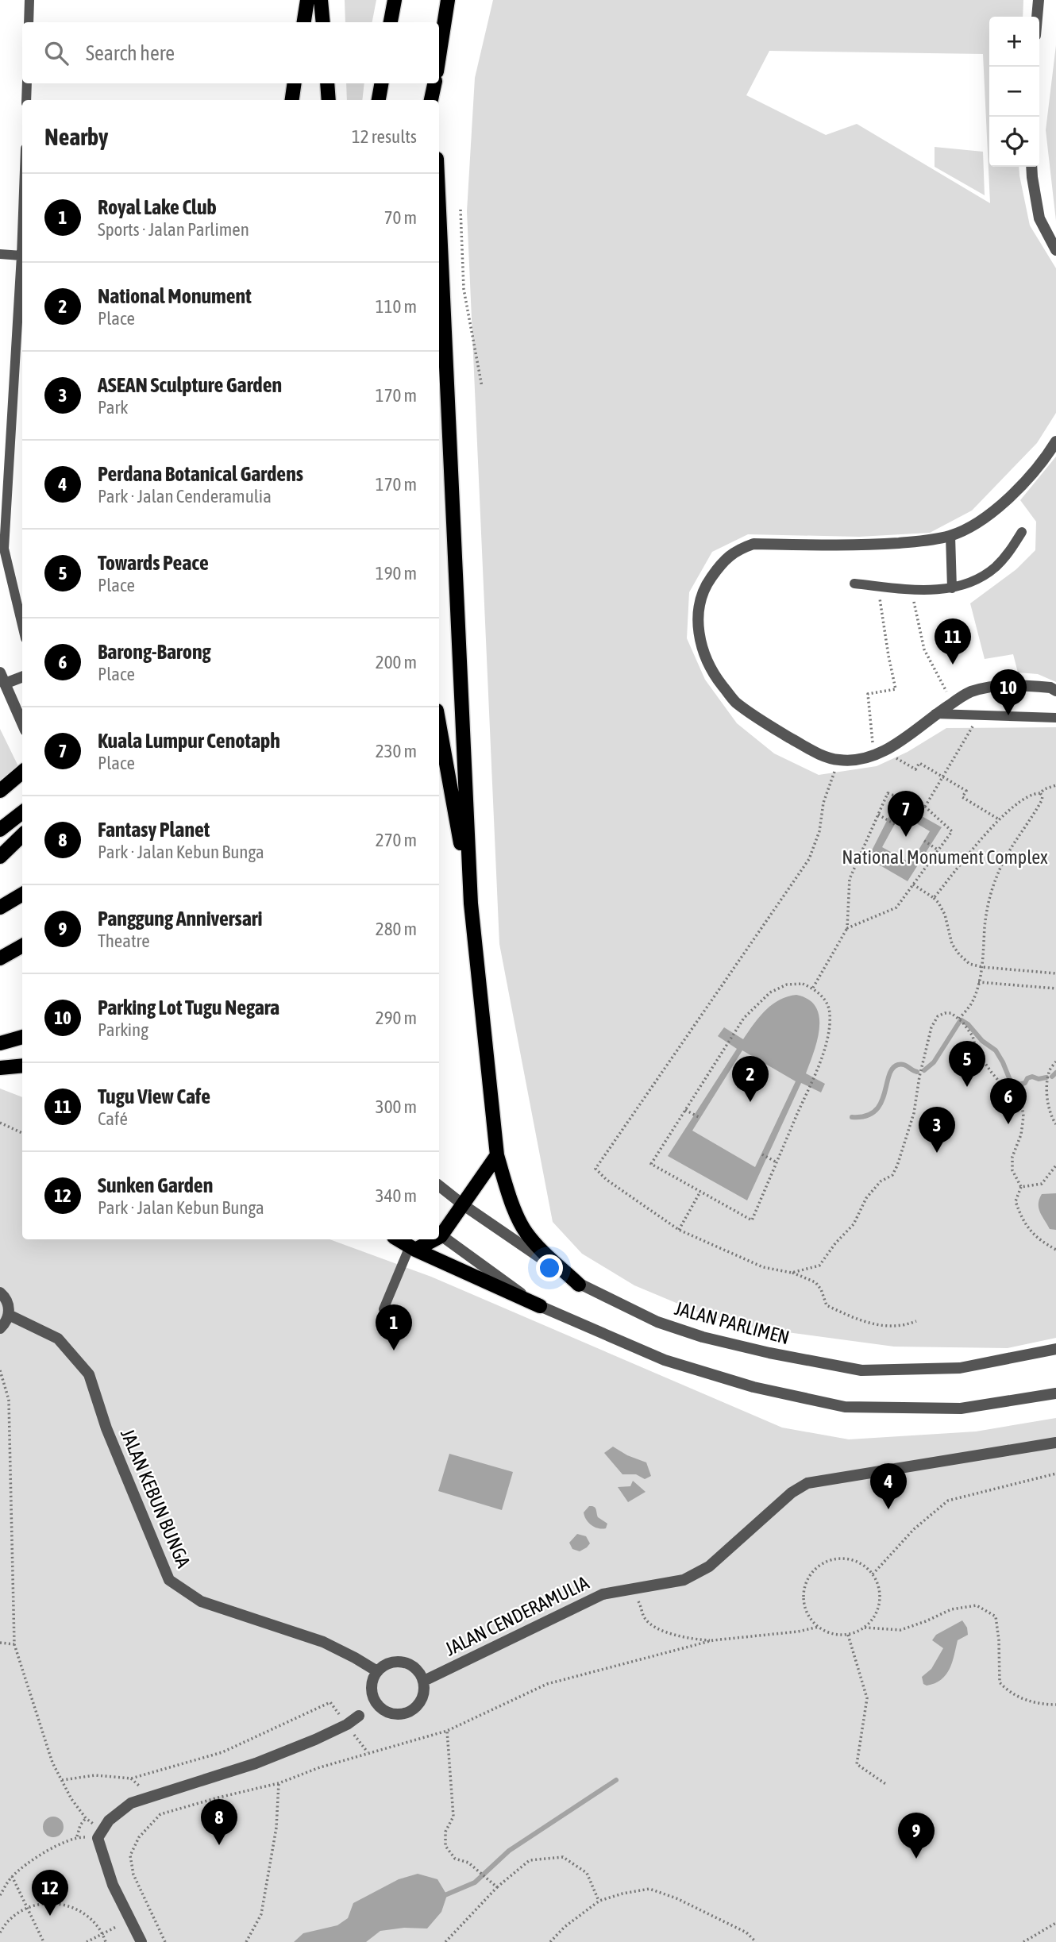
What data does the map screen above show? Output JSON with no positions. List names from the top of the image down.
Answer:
{
  "streets": {
    "street": ["JALAN PARLIMEN", "JALAN KEBUN BUNGA", "JALAN CENDERAMULIA"]
  },
  "crossings": [
    ["JALAN KEBUN BUNGA", "JALAN CENDERAMULIA"]
  ],
  "parks": ["National Monument Complex"],
  "page": {
    "map_buttons": ["+", "−"],
    "search": "Search here",
    "heading": ["Nearby", "12 results"],
    "list": [
      {
        "mark": "1",
        "name": "Royal Lake Club",
        "note": "Sports · Jalan Parlimen",
        "value": "70 m"
      },
      {
        "mark": "2",
        "name": "National Monument",
        "note": "Place",
        "value": "110 m"
      },
      {
        "mark": "3",
        "name": "ASEAN Sculpture Garden",
        "note": "Park",
        "value": "170 m"
      },
      {
        "mark": "4",
        "name": "Perdana Botanical Gardens",
        "note": "Park · Jalan Cenderamulia",
        "value": "170 m"
      },
      {
        "mark": "5",
        "name": "Towards Peace",
        "note": "Place",
        "value": "190 m"
      },
      {
        "mark": "6",
        "name": "Barong-Barong",
        "note": "Place",
        "value": "200 m"
      },
      {
        "mark": "7",
        "name": "Kuala Lumpur Cenotaph",
        "note": "Place",
        "value": "230 m"
      },
      {
        "mark": "8",
        "name": "Fantasy Planet",
        "note": "Park · Jalan Kebun Bunga",
        "value": "270 m"
      },
      {
        "mark": "9",
        "name": "Panggung Anniversari",
        "note": "Theatre",
        "value": "280 m"
      },
      {
        "mark": "10",
        "name": "Parking Lot Tugu Negara",
        "note": "Parking",
        "value": "290 m"
      },
      {
        "mark": "11",
        "name": "Tugu View Cafe",
        "note": "Café",
        "value": "300 m"
      },
      {
        "mark": "12",
        "name": "Sunken Garden",
        "note": "Park · Jalan Kebun Bunga",
        "value": "340 m"
      }
    ],
    "pins": [
      "11",
      "10",
      "7",
      "5",
      "2",
      "6",
      "3",
      "1",
      "4",
      "8",
      "9",
      "12"
    ]
  }
}
